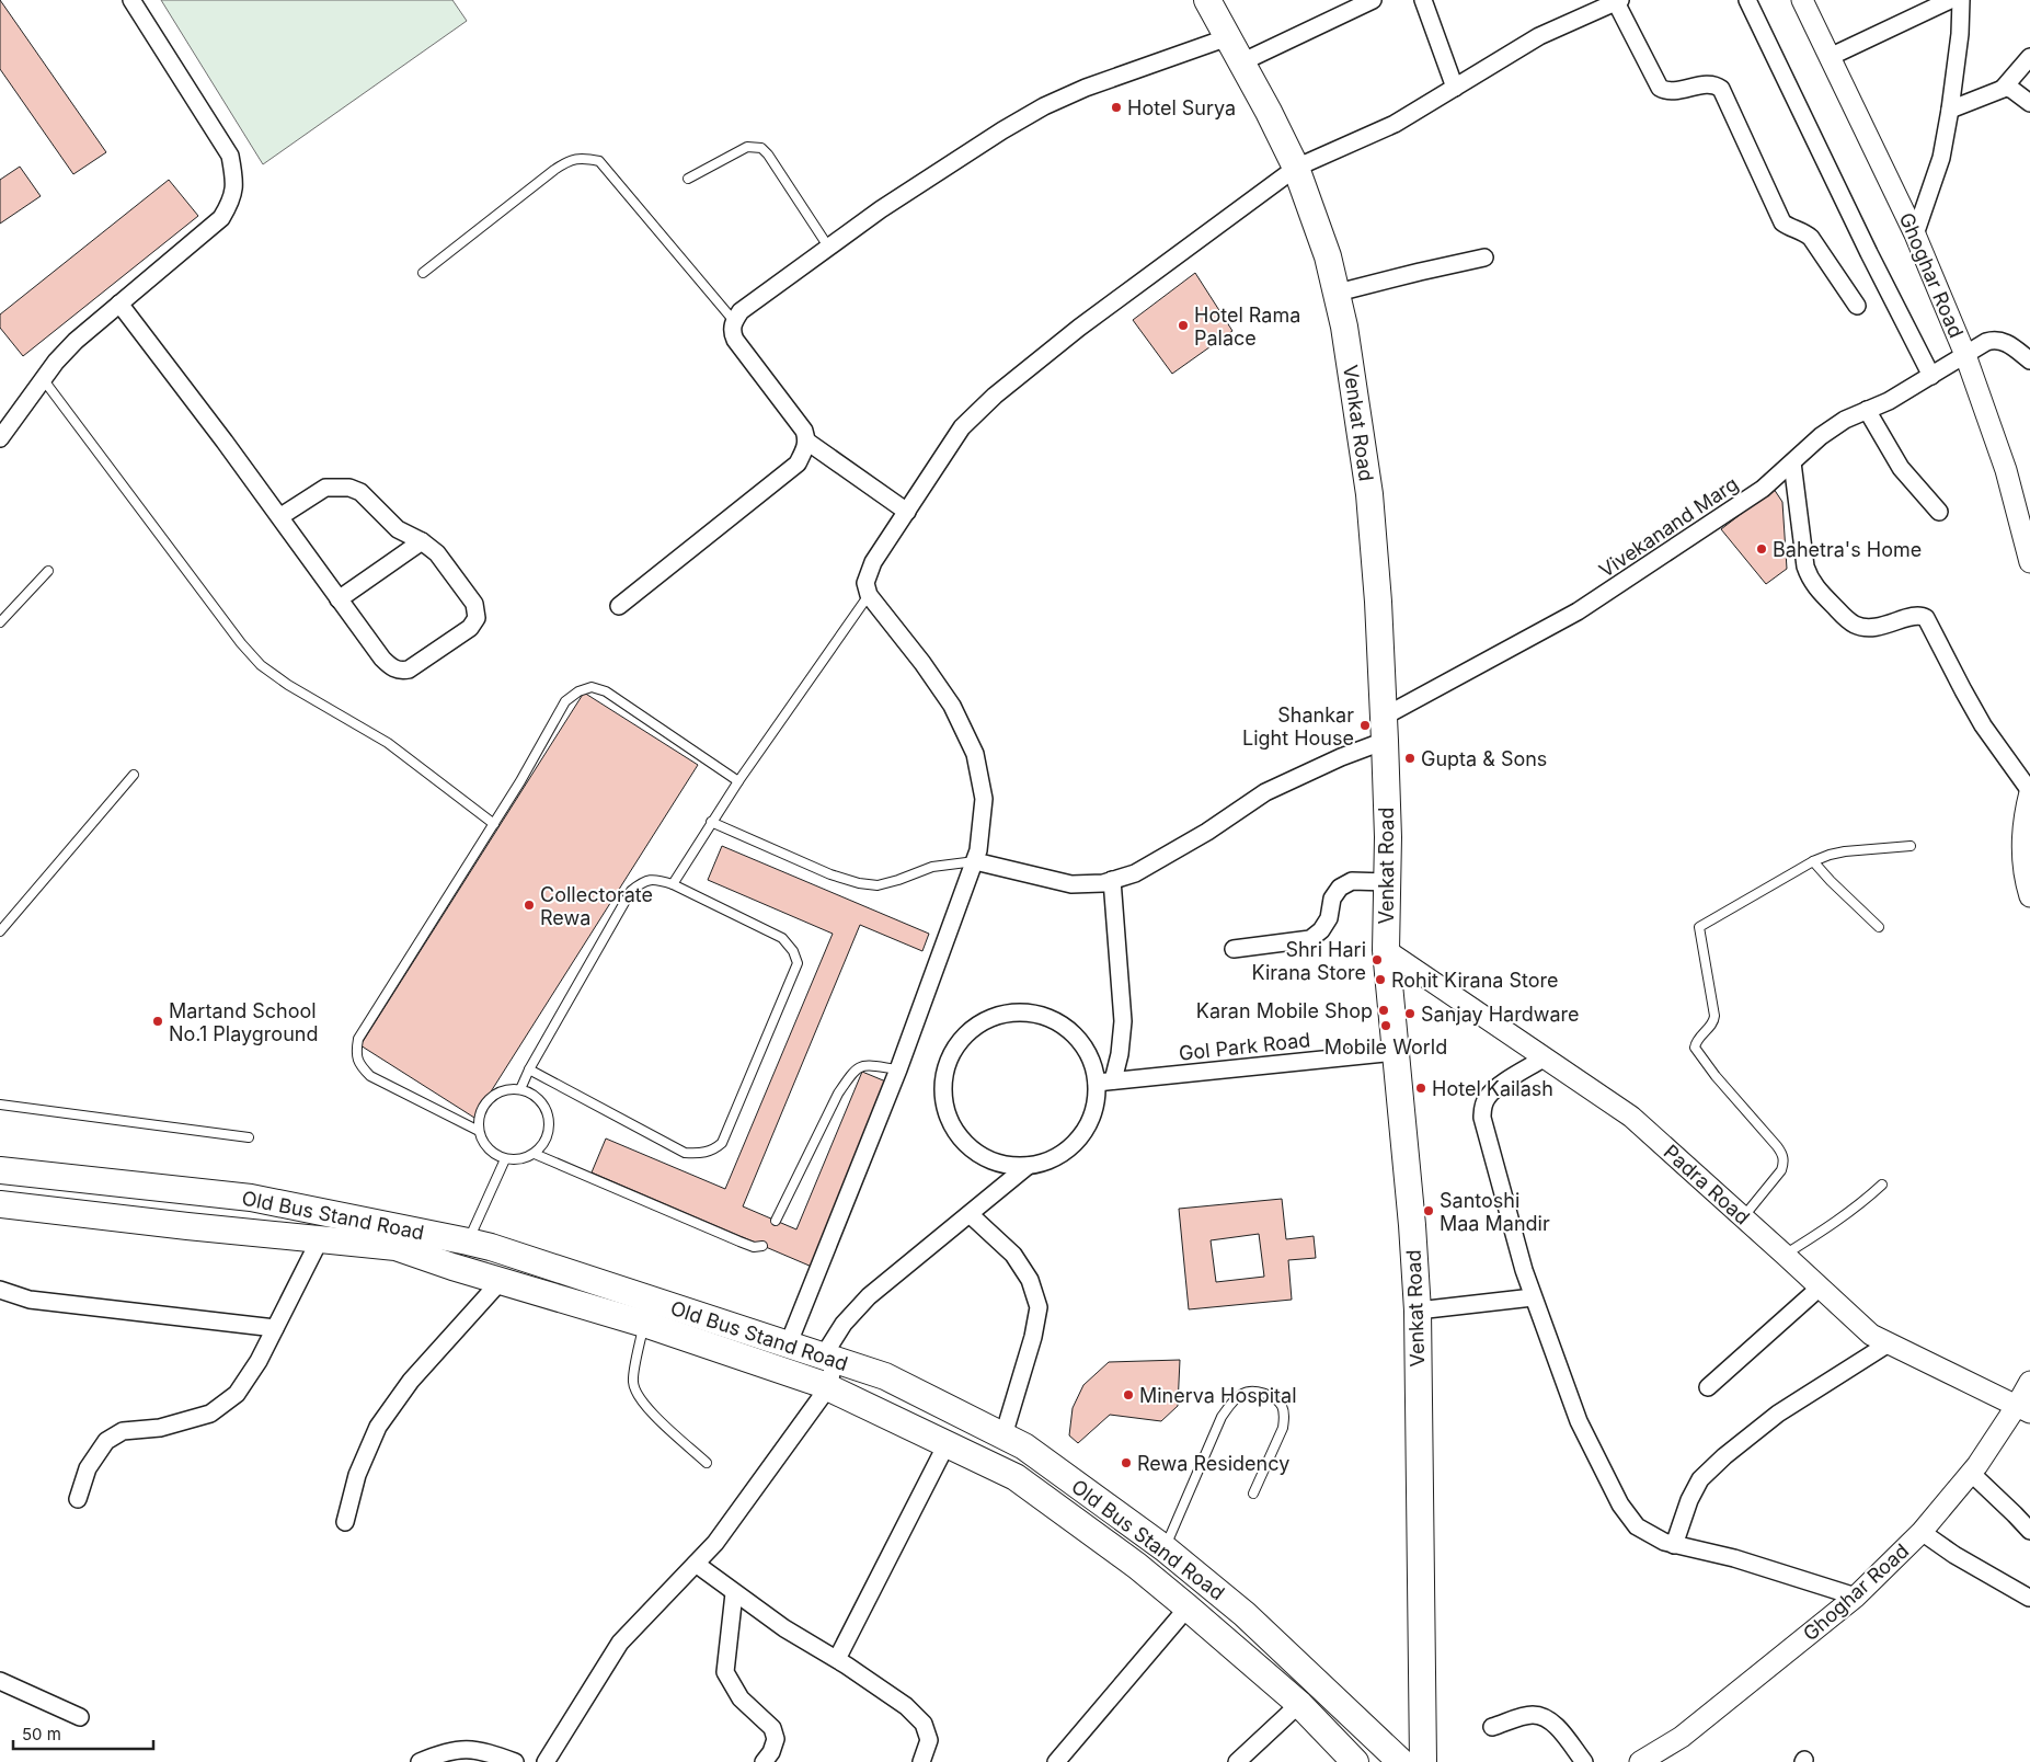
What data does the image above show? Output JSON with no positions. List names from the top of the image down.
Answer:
{
  "streets": {
    "main road": ["Venkat Road", "Old Bus Stand Road"],
    "street": [
      "Ghoghar Road",
      "Vivekanand Marg",
      "Gol Park Road",
      "Padra Road"
    ]
  },
  "crossings": [
    ["Ghoghar Road", "Vivekanand Marg"],
    ["Ghoghar Road", "Padra Road"],
    ["Venkat Road", "Vivekanand Marg"],
    ["Venkat Road", "Gol Park Road"],
    ["Venkat Road", "Padra Road"]
  ],
  "places": [
    "Hotel Surya",
    "Hotel Rama Palace",
    "Bahetra's Home",
    "Shankar Light House",
    "Gupta & Sons",
    "Collectorate Rewa",
    "Shri Hari Kirana Store",
    "Rohit Kirana Store",
    "Karan Mobile Shop",
    "Sanjay Hardware",
    "Martand School No.1 Playground",
    "Mobile World",
    "Hotel Kailash",
    "Santoshi Maa Mandir",
    "Minerva Hospital",
    "Rewa Residency"
  ],
  "scale_bar": "50 m"
}
